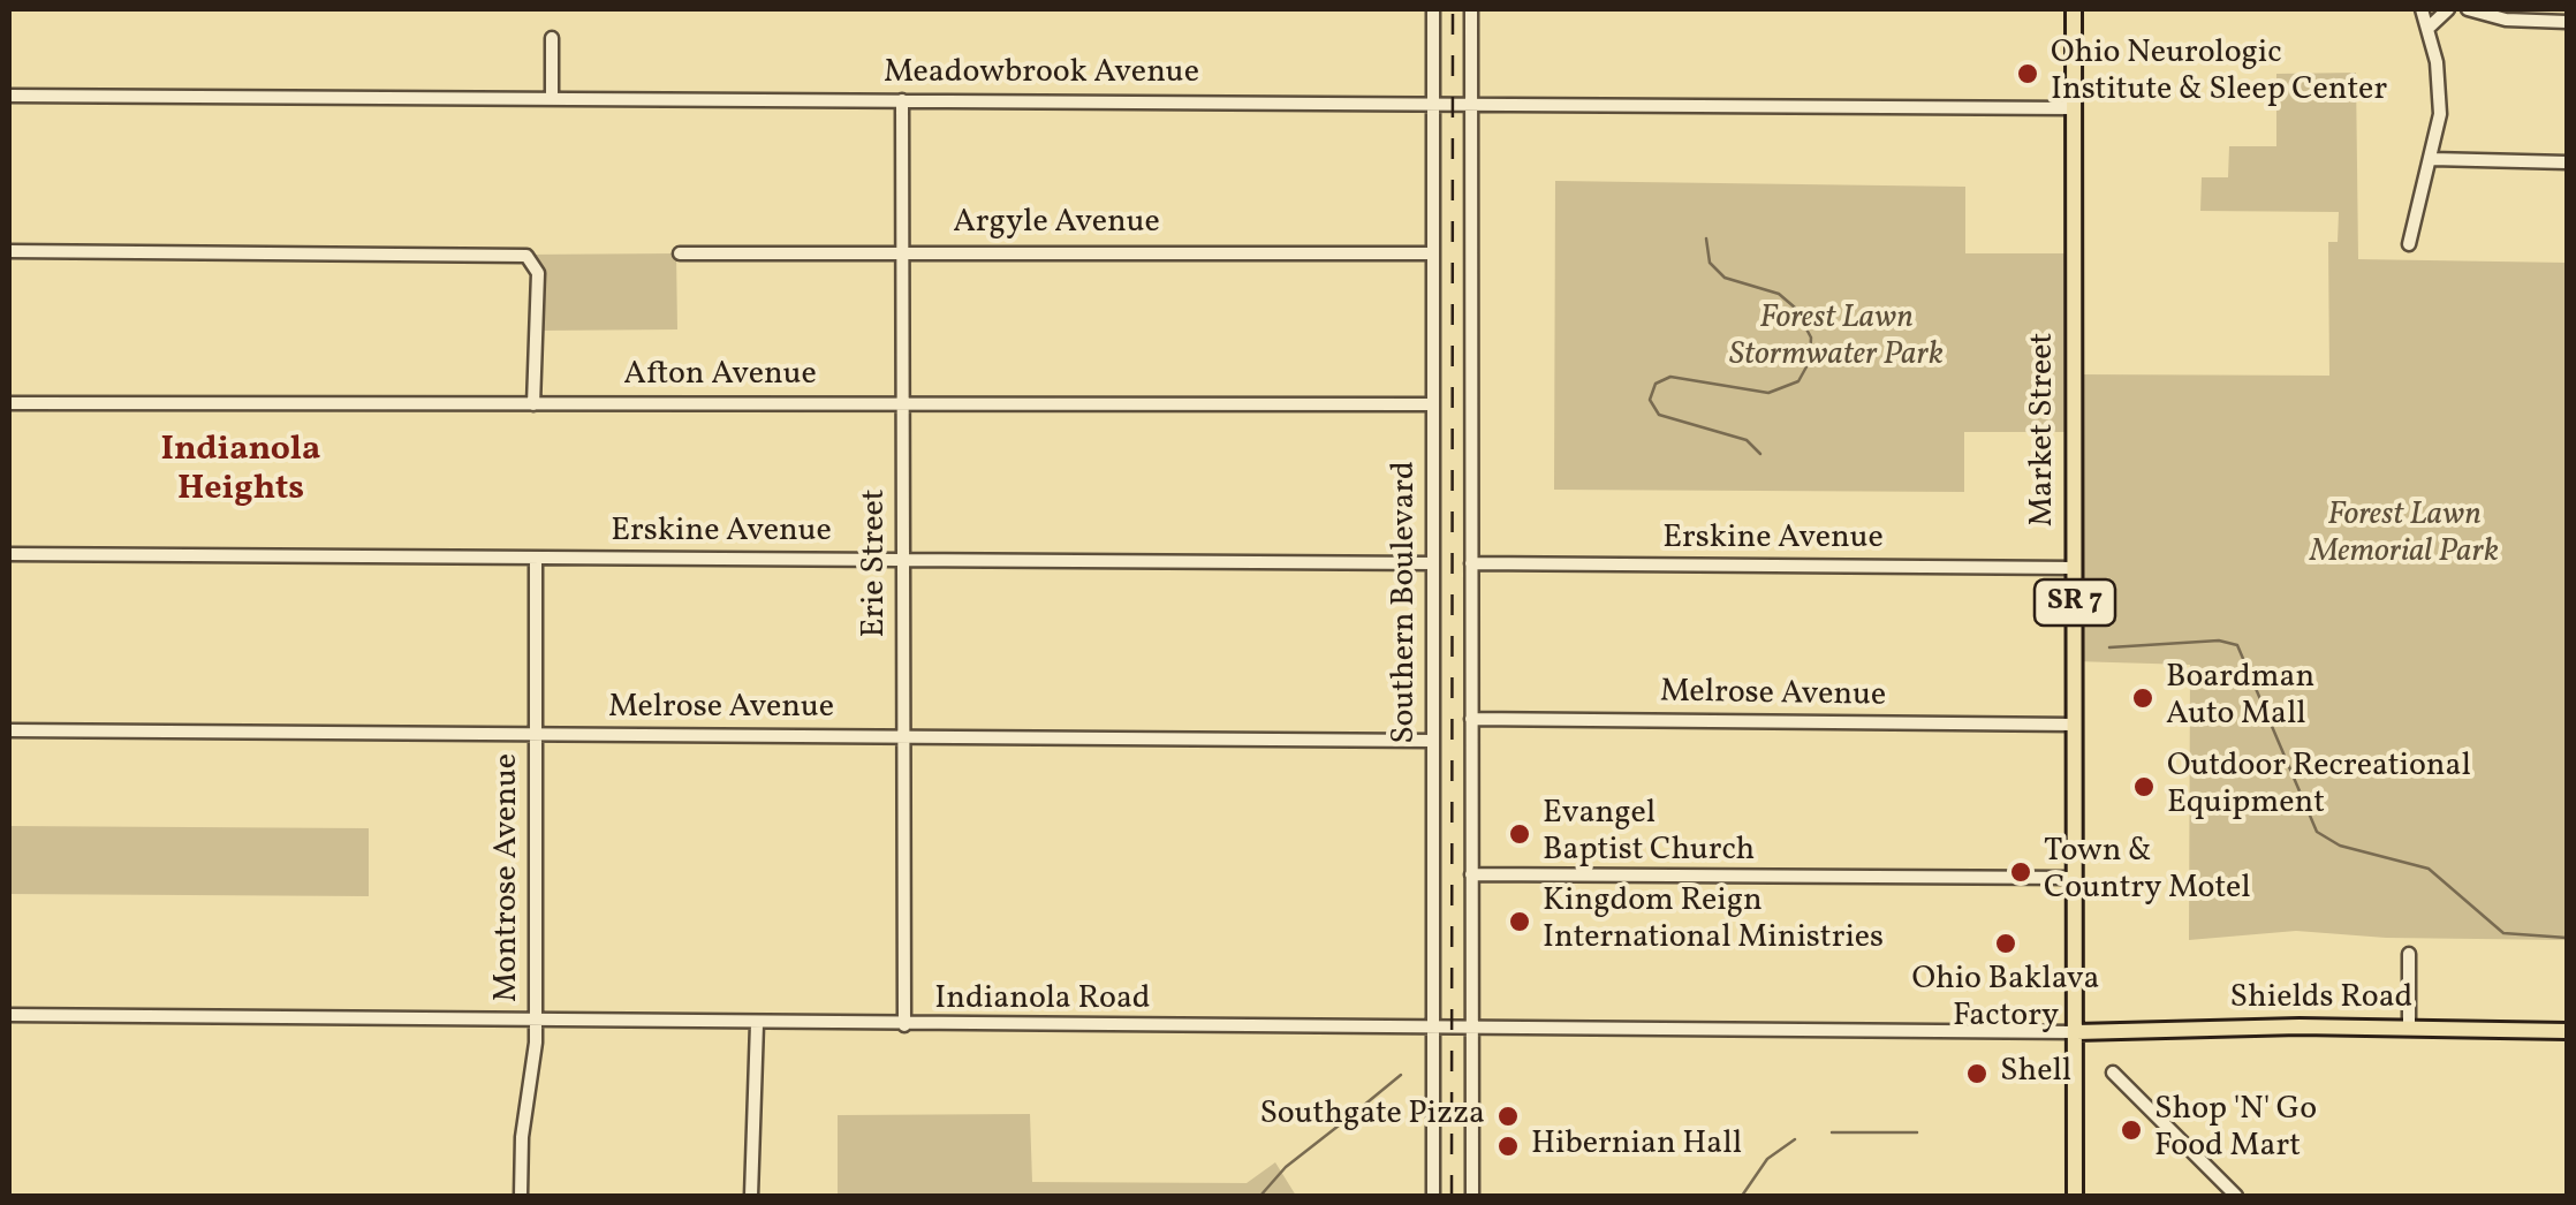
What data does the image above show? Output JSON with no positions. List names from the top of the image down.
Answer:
{
  "streets": {
    "main road": ["Market Street", "SR 7", "Shields Road"],
    "street": [
      "Meadowbrook Avenue",
      "Argyle Avenue",
      "Afton Avenue",
      "Erskine Avenue",
      "Erie Street",
      "Southern Boulevard",
      "Melrose Avenue",
      "Montrose Avenue",
      "Indianola Road"
    ]
  },
  "crossings": [
    ["Meadowbrook Avenue", "Market Street"],
    ["Meadowbrook Avenue", "Erie Street"],
    ["Meadowbrook Avenue", "Southern Boulevard"],
    ["Argyle Avenue", "Erie Street"],
    ["Argyle Avenue", "Southern Boulevard"],
    ["Afton Avenue", "Erie Street"],
    ["Afton Avenue", "Southern Boulevard"],
    ["Market Street", "Erskine Avenue"],
    ["Market Street", "Melrose Avenue"],
    ["Market Street", "Shields Road"],
    ["Market Street", "Indianola Road"],
    ["Erskine Avenue", "Erie Street"],
    ["Erskine Avenue", "Southern Boulevard"],
    ["Erskine Avenue", "Montrose Avenue"],
    ["Erie Street", "Melrose Avenue"],
    ["Erie Street", "Indianola Road"],
    ["Southern Boulevard", "Melrose Avenue"],
    ["Southern Boulevard", "Indianola Road"],
    ["Melrose Avenue", "Montrose Avenue"],
    ["Montrose Avenue", "Indianola Road"],
    ["Shields Road", "Indianola Road"]
  ],
  "districts": ["Indianola Heights"],
  "parks": ["Forest Lawn Stormwater Park", "Forest Lawn Memorial Park"],
  "places": [
    "Ohio Neurologic Institute & Sleep Center",
    "Boardman Auto Mall",
    "Outdoor Recreational Equipment",
    "Evangel Baptist Church",
    "Town & Country Motel",
    "Kingdom Reign International Ministries",
    "Ohio Baklava Factory",
    "Shell",
    "Southgate Pizza",
    "Shop 'N' Go Food Mart",
    "Hibernian Hall"
  ]
}
